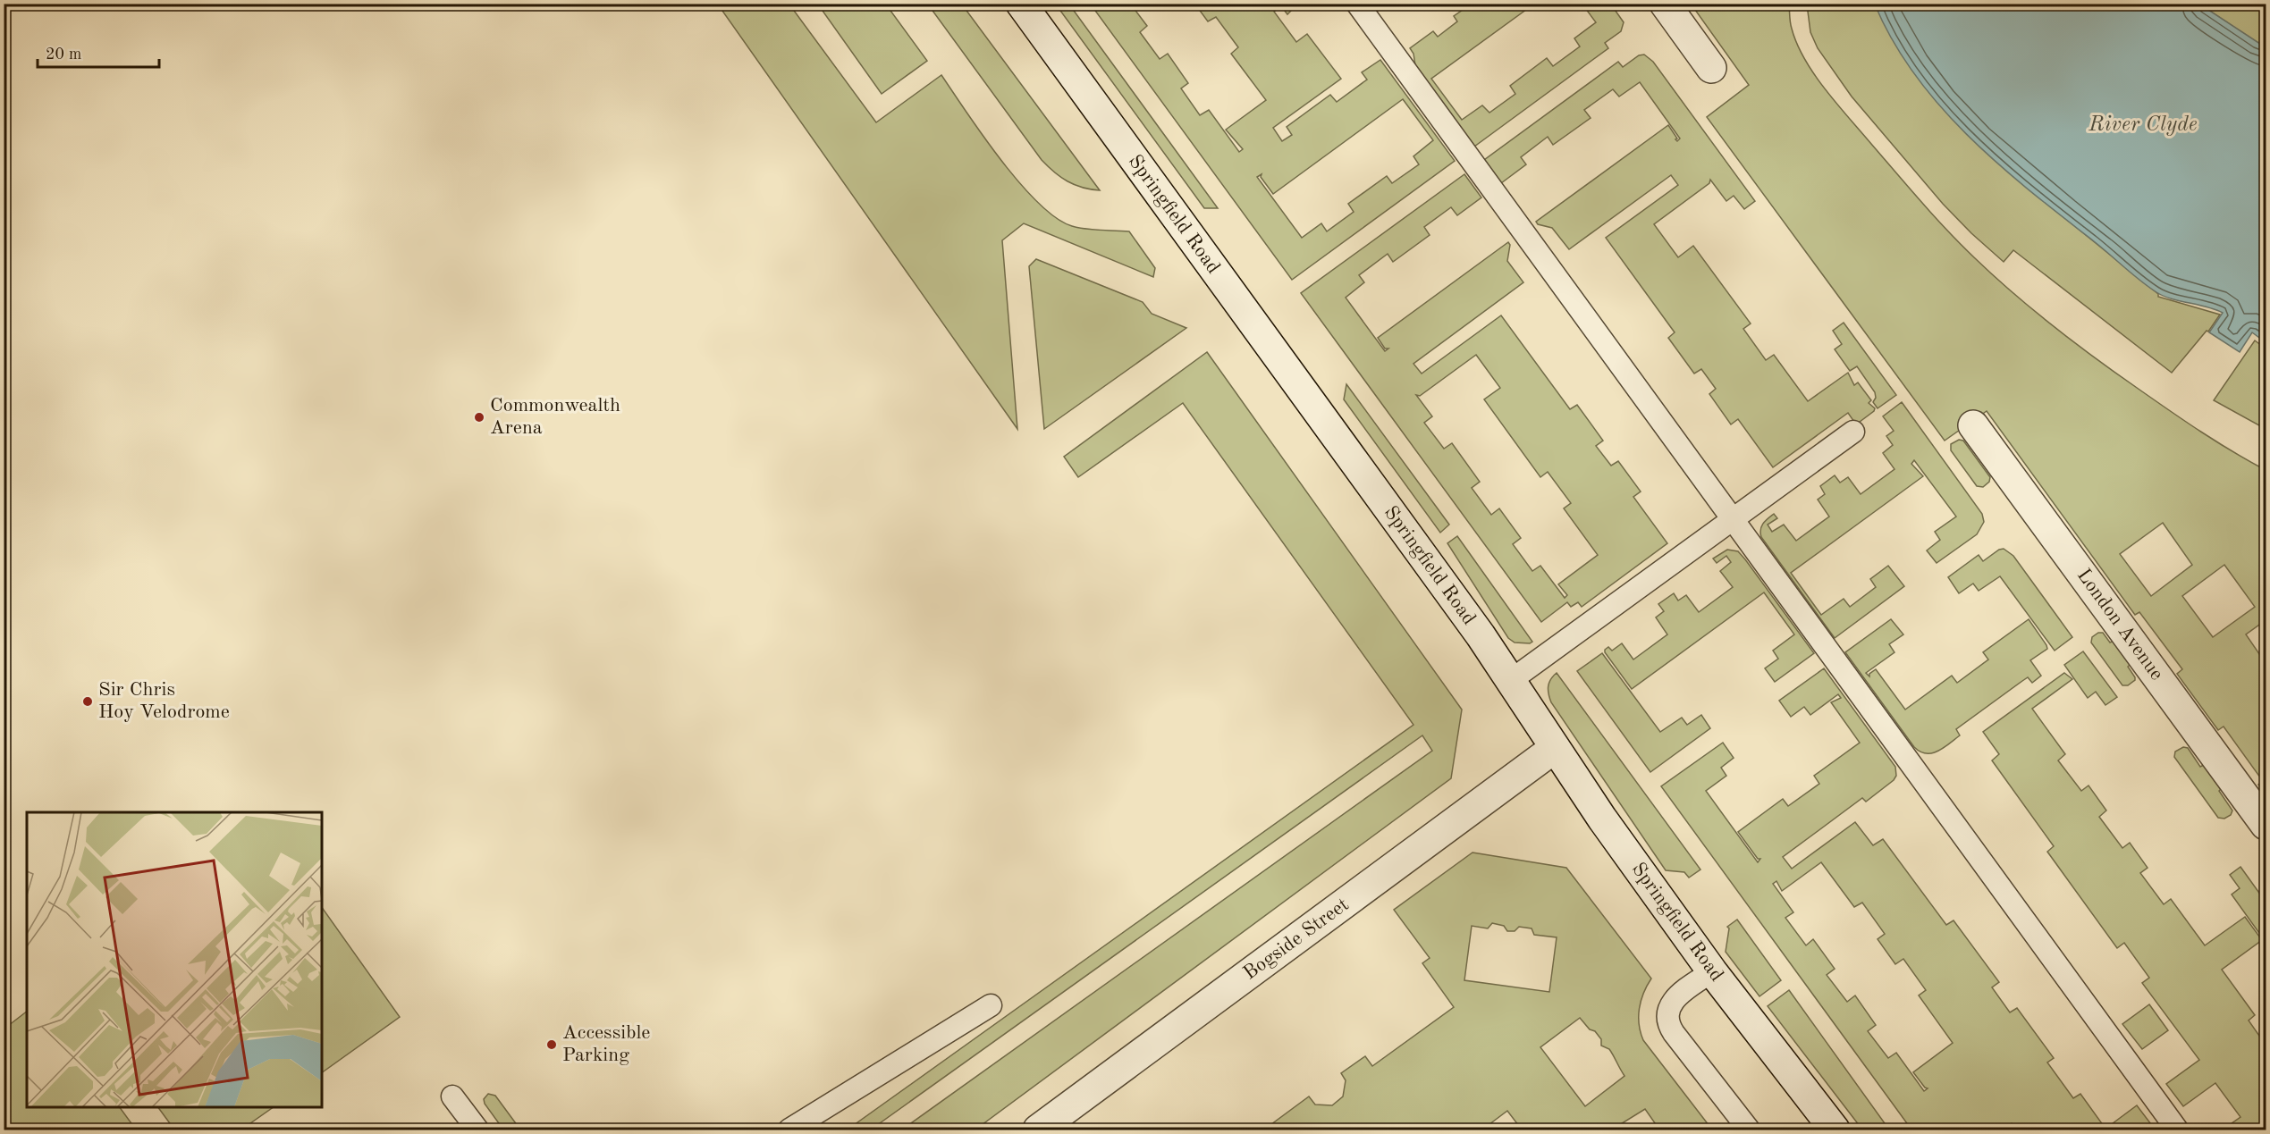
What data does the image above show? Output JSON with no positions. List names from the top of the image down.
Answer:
{
  "streets": {
    "street": ["Springfield Road", "London Avenue", "Bogside Street"]
  },
  "crossings": [
    ["Springfield Road", "Bogside Street"]
  ],
  "water": ["River Clyde"],
  "places": ["Commonwealth Arena", "Sir Chris Hoy Velodrome", "Accessible Parking"],
  "scale_bar": "20 m"
}
